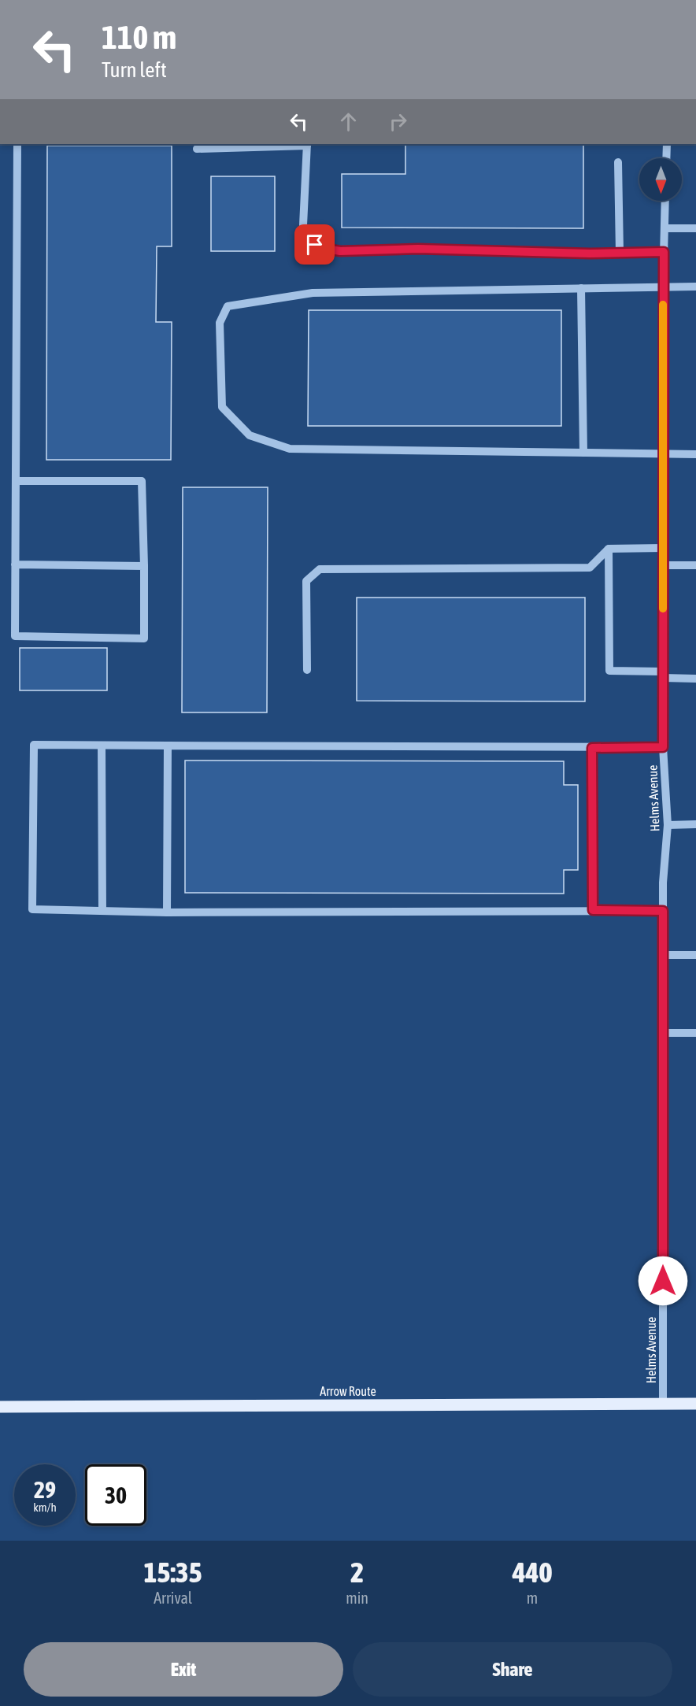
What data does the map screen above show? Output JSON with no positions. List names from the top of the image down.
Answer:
{
  "streets": {
    "main road": ["Arrow Route"],
    "street": ["Helms Avenue"]
  },
  "crossings": [
    ["Helms Avenue", "Arrow Route"]
  ],
  "north": "bottom",
  "page": {
    "turn": ["110 m", "Turn left"],
    "speed": "29 km/h",
    "limit": "30",
    "eta": [
      "15:35",
      "Arrival",
      "2",
      "min",
      "440",
      "m"
    ],
    "buttons": ["Exit", "Share"]
  }
}
